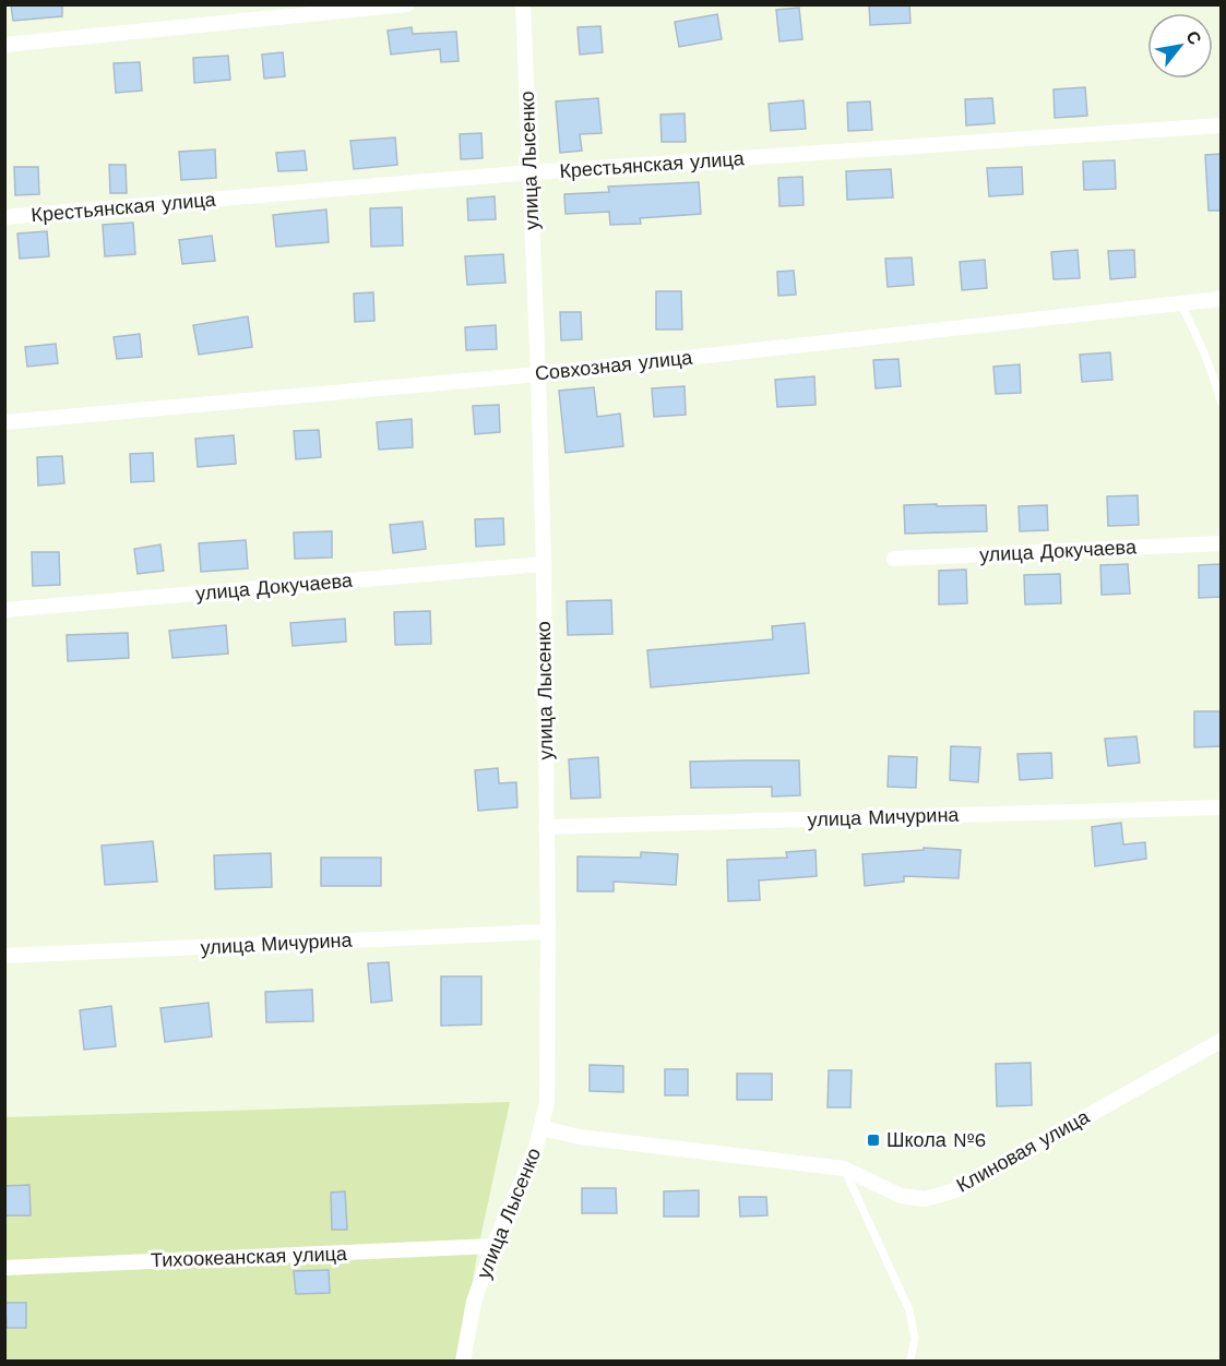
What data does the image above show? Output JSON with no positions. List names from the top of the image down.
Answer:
{
  "streets": {
    "street": [
      "улица Лысенко",
      "Крестьянская улица",
      "Совхозная улица",
      "улица Докучаева",
      "улица Мичурина",
      "Клиновая улица",
      "Тихоокеанская улица"
    ]
  },
  "crossings": [
    ["улица Лысенко", "Крестьянская улица"],
    ["улица Лысенко", "Совхозная улица"],
    ["улица Лысенко", "улица Докучаева"],
    ["улица Лысенко", "улица Мичурина"],
    ["улица Лысенко", "Клиновая улица"],
    ["улица Лысенко", "Тихоокеанская улица"]
  ],
  "places": {
    "transit": ["Школа №6"]
  },
  "north": "top right"
}
